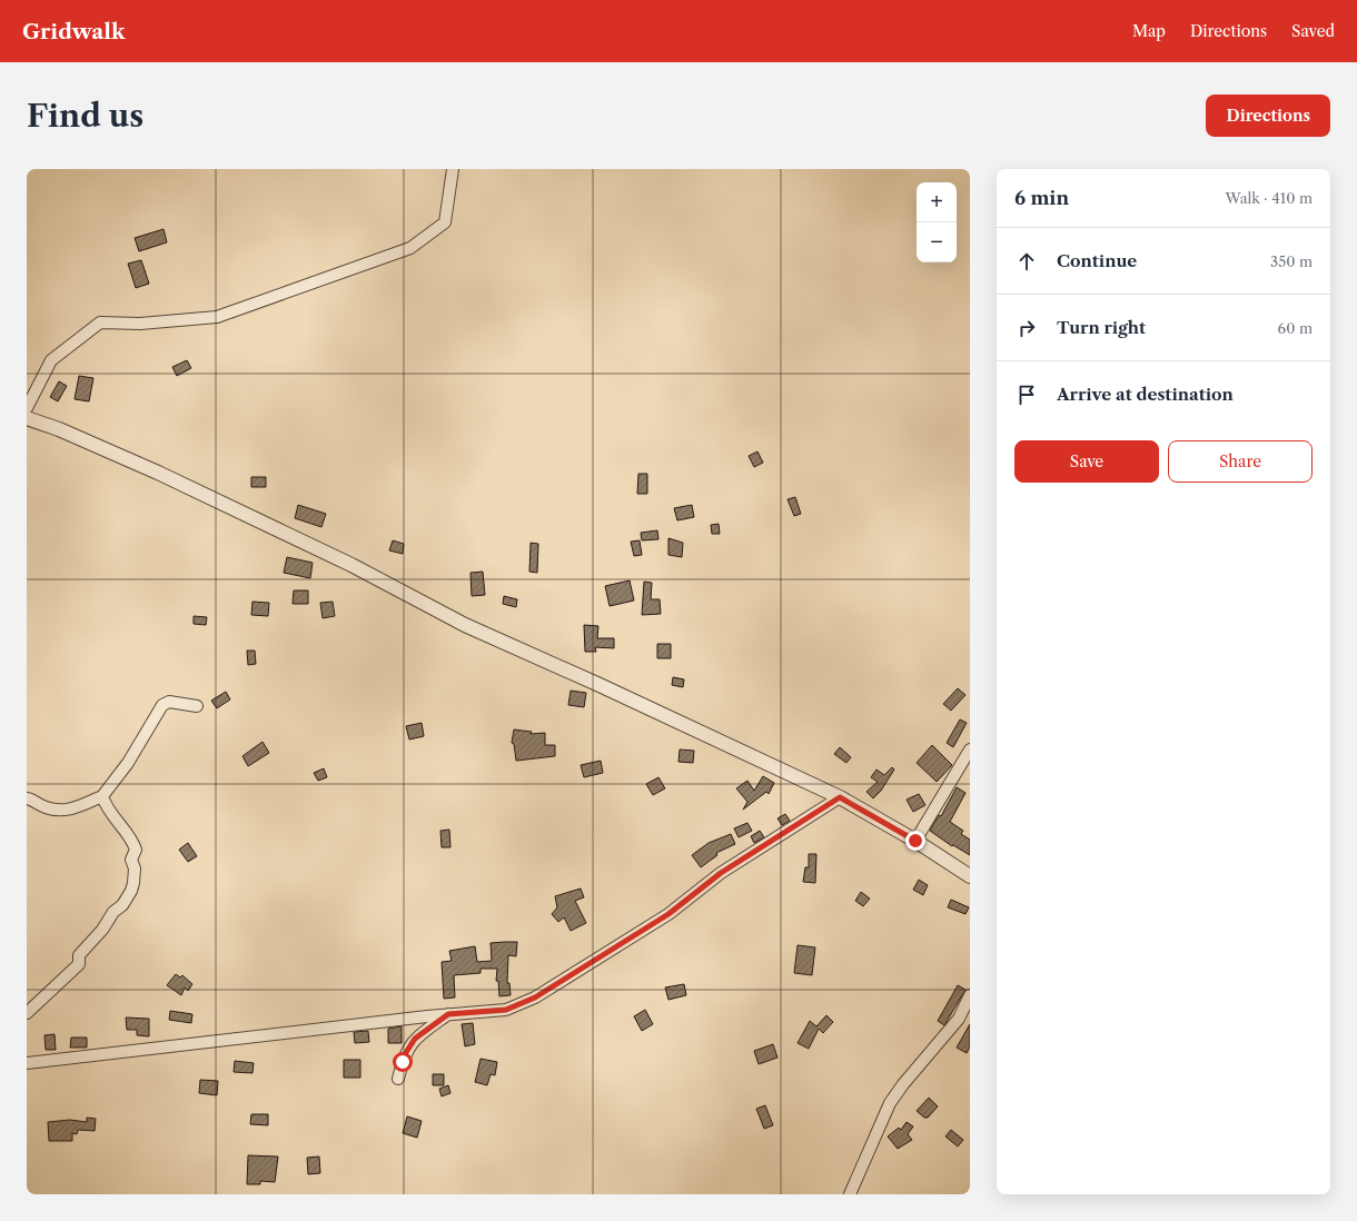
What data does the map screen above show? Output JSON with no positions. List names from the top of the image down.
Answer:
{
  "page": {
    "header": "Gridwalk",
    "nav": ["Map", "Directions", "Saved"],
    "buttons": [
      "Directions",
      ["Save", "Share"]
    ],
    "title": "Find us",
    "heading": ["6 min", "Walk · 410 m"],
    "map_buttons": ["+", "−"],
    "list": [
      ["Continue", "350 m"],
      ["Turn right", "60 m"],
      "Arrive at destination"
    ]
  }
}
